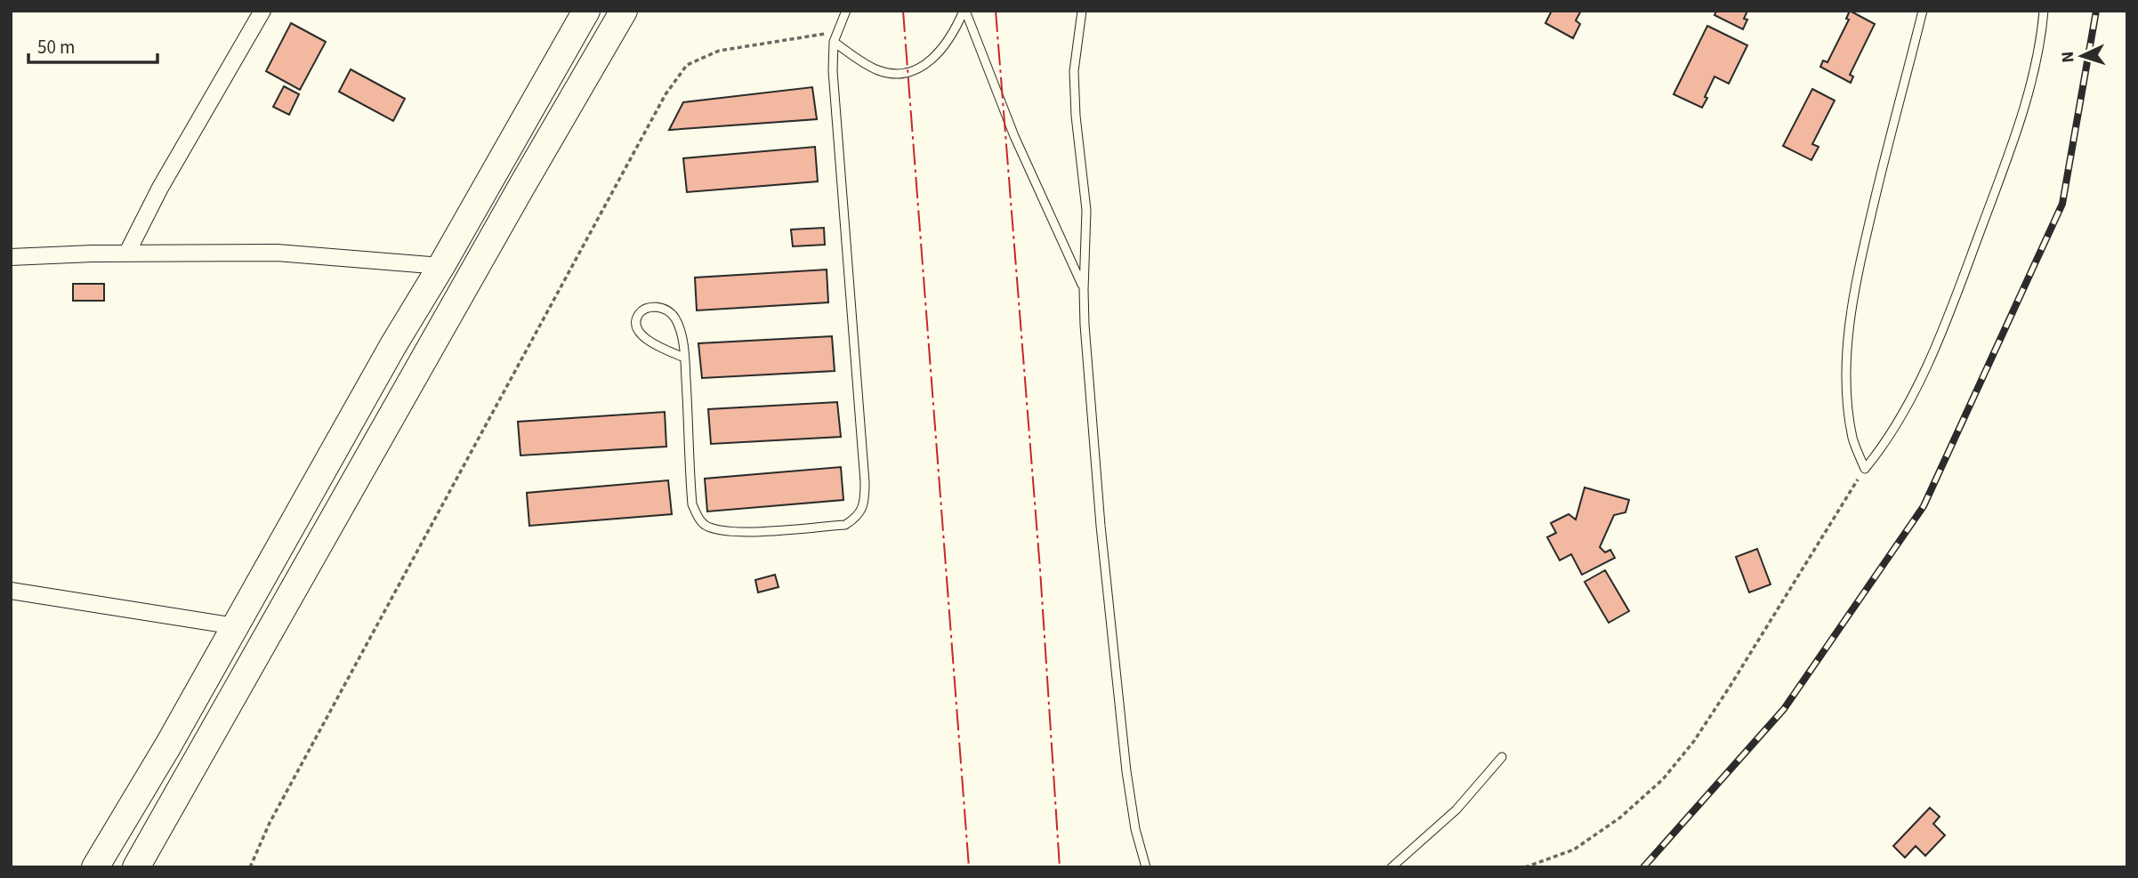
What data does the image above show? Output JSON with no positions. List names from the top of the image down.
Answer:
{
  "scale_bar": "50 m",
  "north": "left"
}
